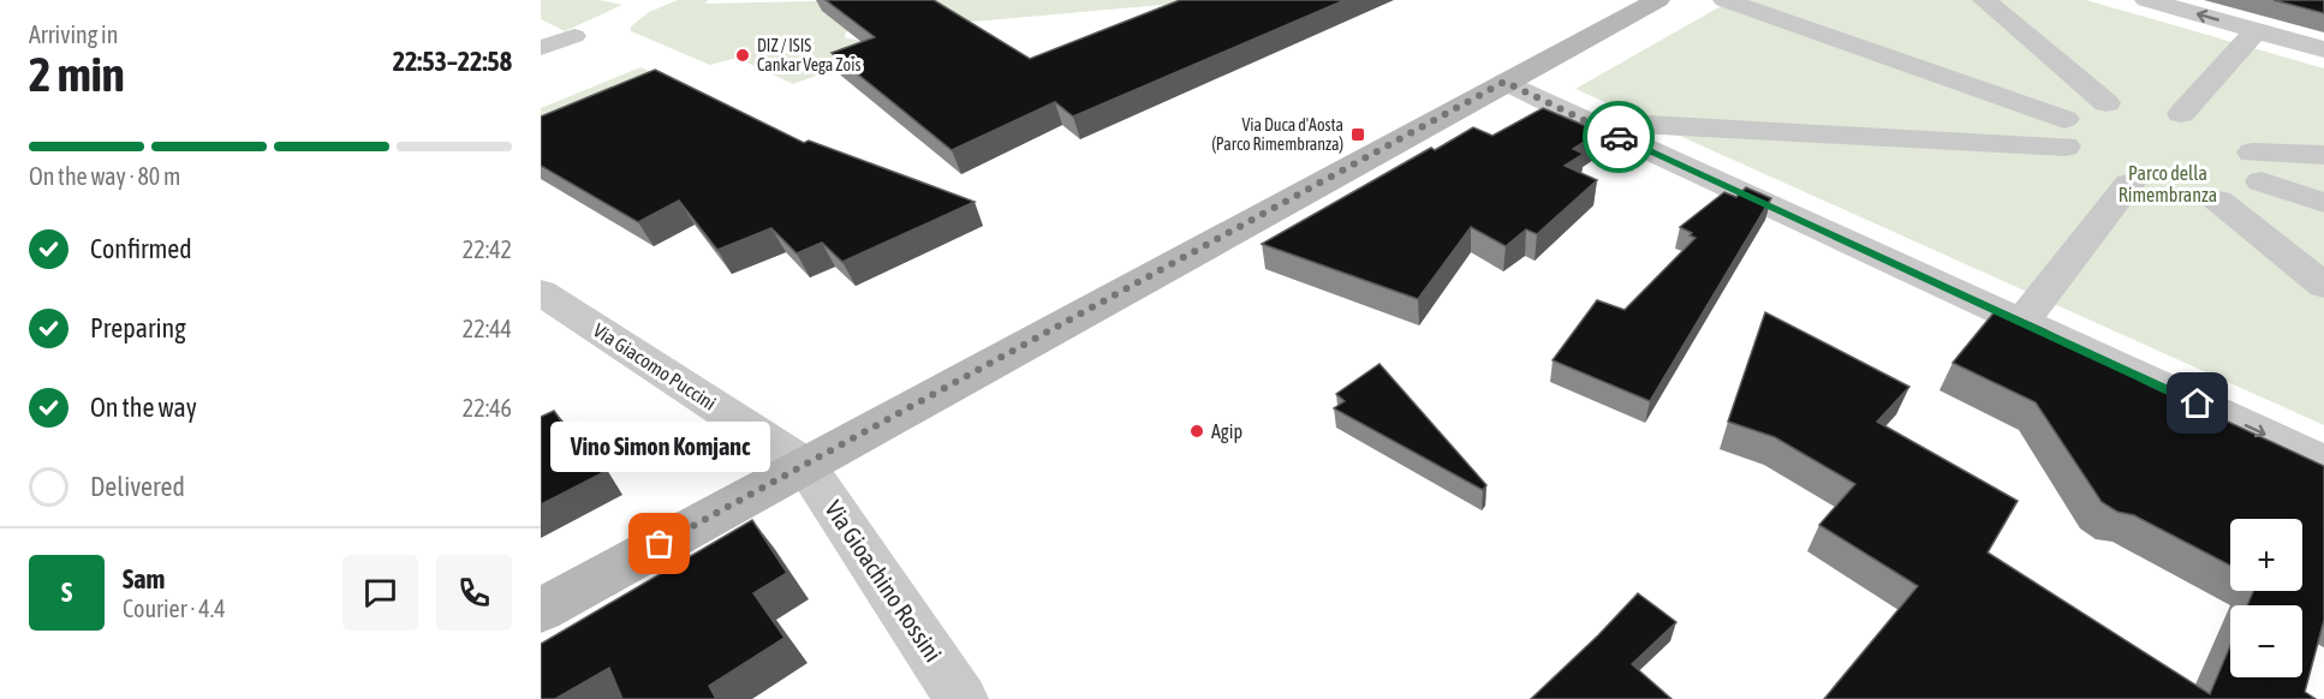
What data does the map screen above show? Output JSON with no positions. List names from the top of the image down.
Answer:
{
  "streets": {
    "street": ["Via Giacomo Puccini", "Via Gioachino Rossini"]
  },
  "crossings": [
    ["Via Giacomo Puccini", "Via Gioachino Rossini"]
  ],
  "parks": ["Parco della Rimembranza"],
  "places": {
    "other": ["DIZ / ISIS Cankar Vega Zois", "Agip", "Vino Simon Komjanc"],
    "transit": ["Via Duca d'Aosta (Parco Rimembranza)"]
  },
  "page": {
    "heading": ["2 min", "Arriving in", "22:53–22:58"],
    "panel": ["Sam", "Courier · 4.4"],
    "bar": "On the way · 80 m",
    "list": [
      ["Confirmed", "22:42"],
      ["Preparing", "22:44"],
      ["On the way", "22:46"],
      "Delivered"
    ],
    "bubble": "Vino Simon Komjanc",
    "map_buttons": ["+", "−"],
    "round": "S"
  }
}
